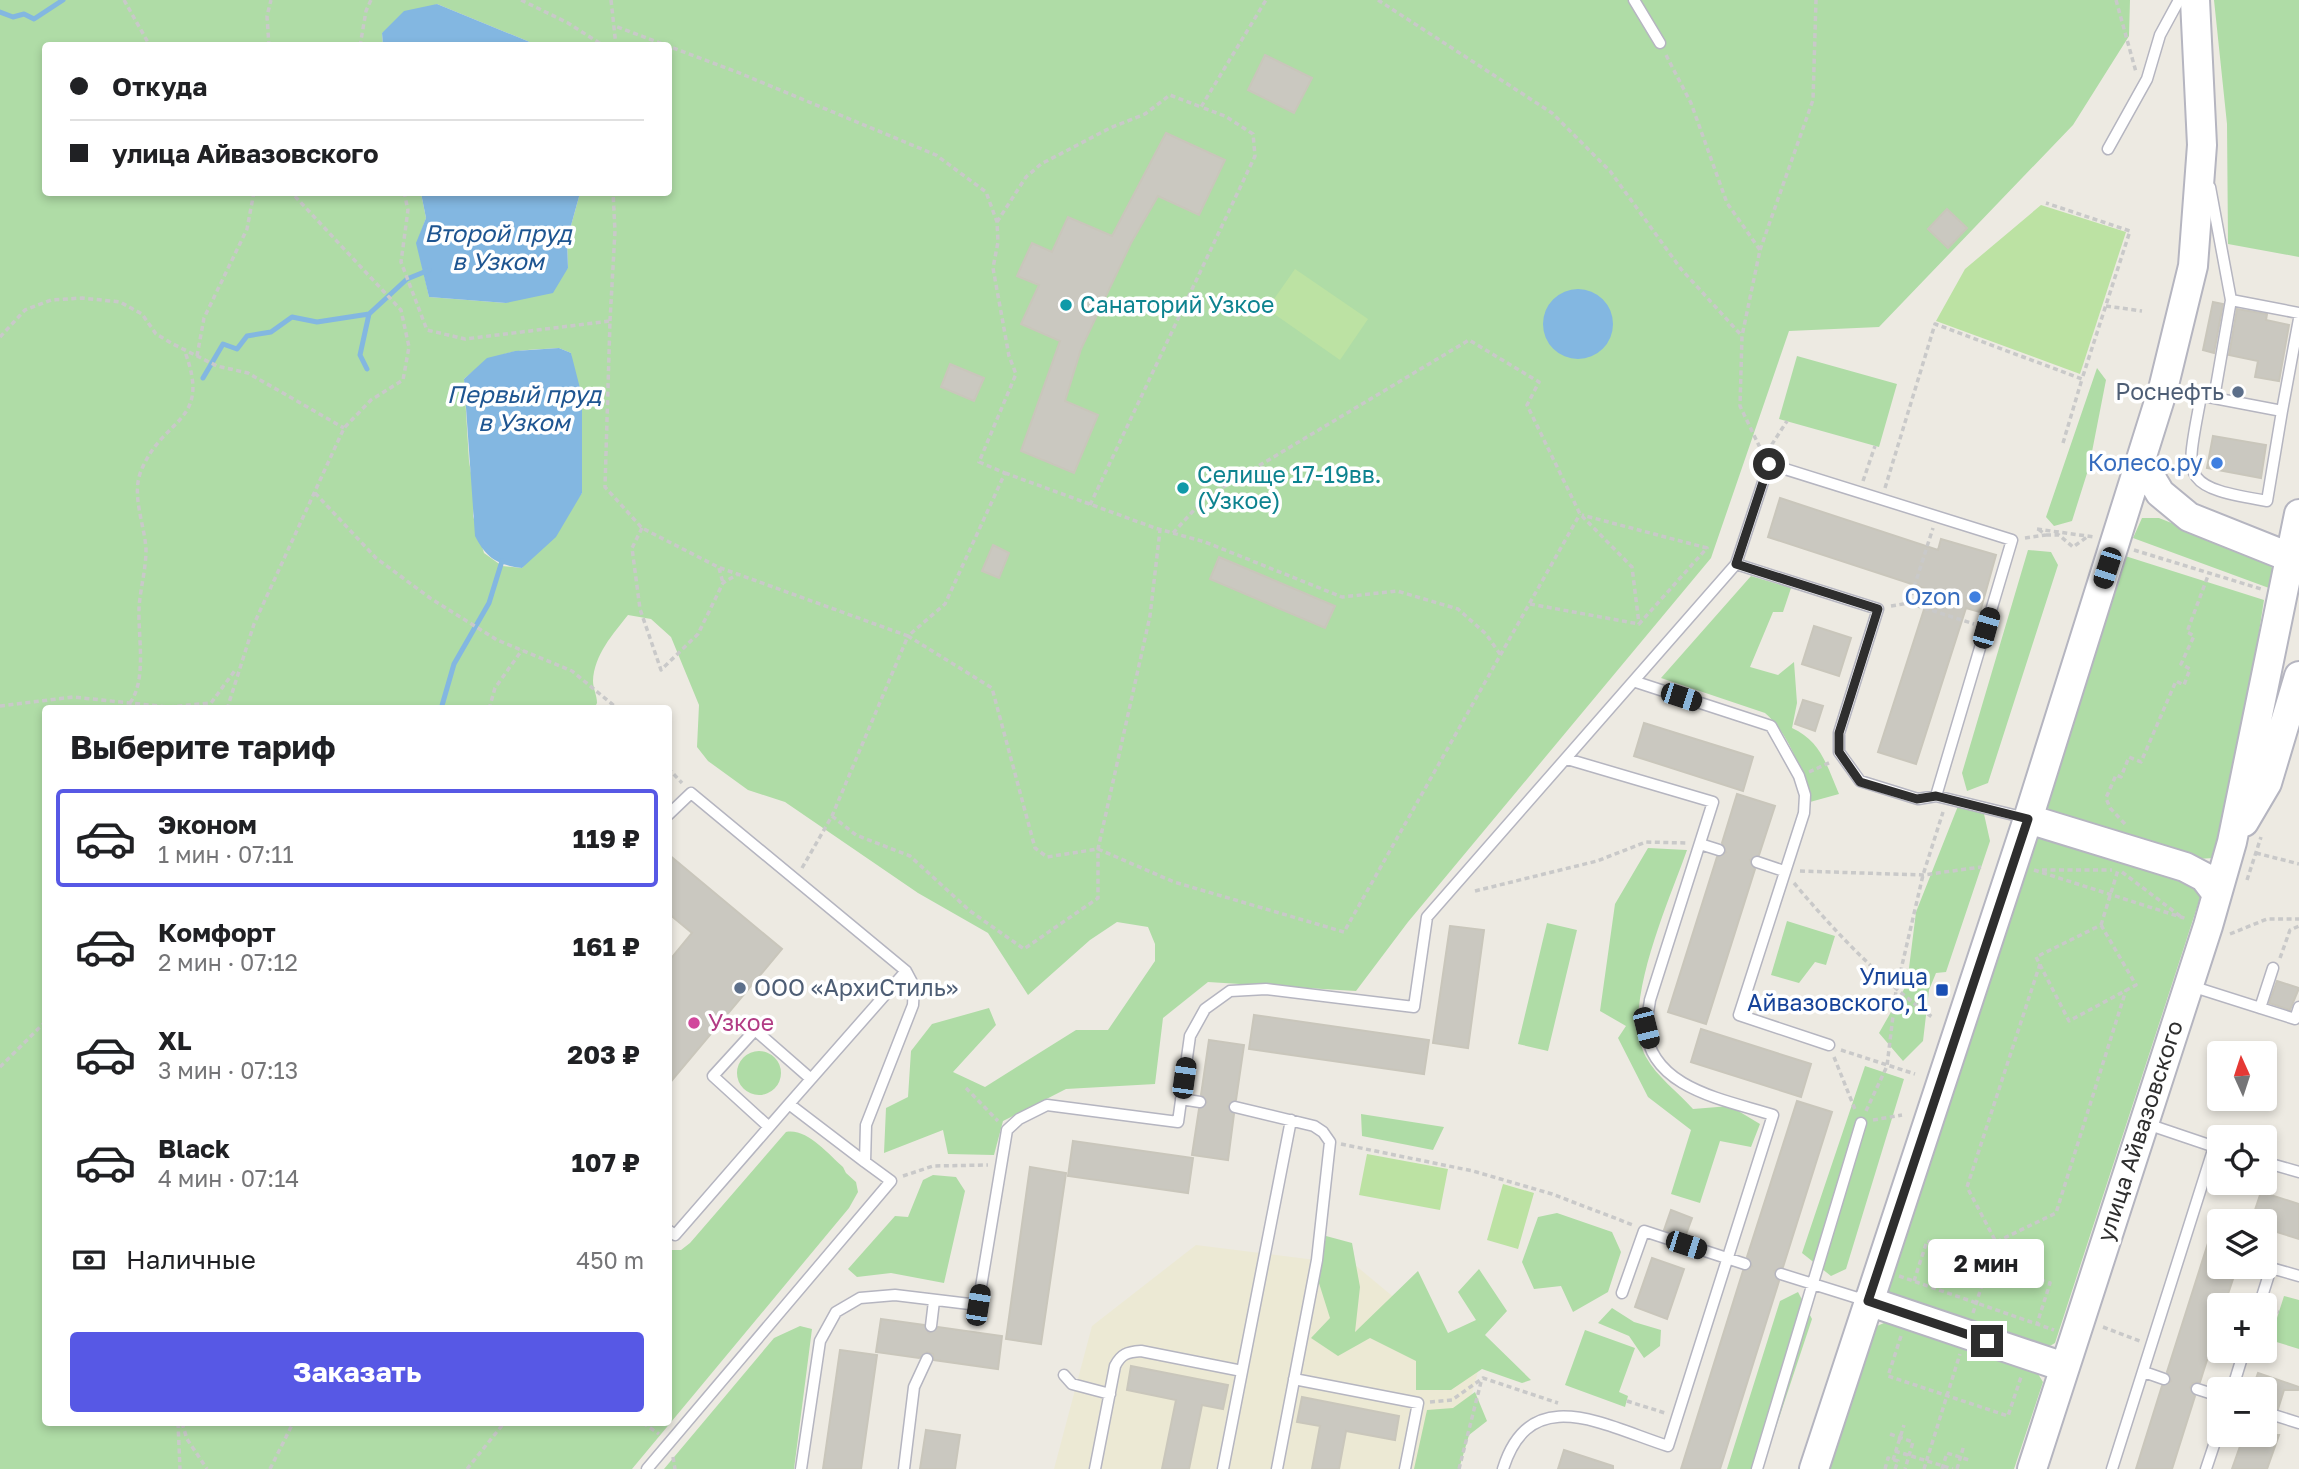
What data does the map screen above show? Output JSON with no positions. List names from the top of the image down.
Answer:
{
  "streets": {
    "main road": ["улица Айвазовского"]
  },
  "water": ["Второй пруд в Узком", "Первый пруд в Узком"],
  "places": {
    "other": [
      "Санаторий Узкое",
      "Роснефть",
      "Колесо.ру",
      "Селище 17-19вв. (Узкое)",
      "Ozon",
      "ООО «АрхиСтиль»",
      "Узкое"
    ],
    "transit": ["Улица Айвазовского, 1"]
  },
  "north": "top",
  "page": {
    "banner": ["Откуда", "улица Айвазовского"],
    "heading": "Выберите тариф",
    "list": [
      {
        "name": "Эконом",
        "note": "1 мин · 07:11",
        "value": "119 ₽"
      },
      {
        "name": "Комфорт",
        "note": "2 мин · 07:12",
        "value": "161 ₽"
      },
      {
        "name": "XL",
        "note": "3 мин · 07:13",
        "value": "203 ₽"
      },
      {
        "name": "Black",
        "note": "4 мин · 07:14",
        "value": "107 ₽"
      }
    ],
    "map_buttons": ["+", "−"],
    "pay": ["Наличные", "450 m"],
    "bubble": "2 мин",
    "buttons": "Заказать"
  }
}
